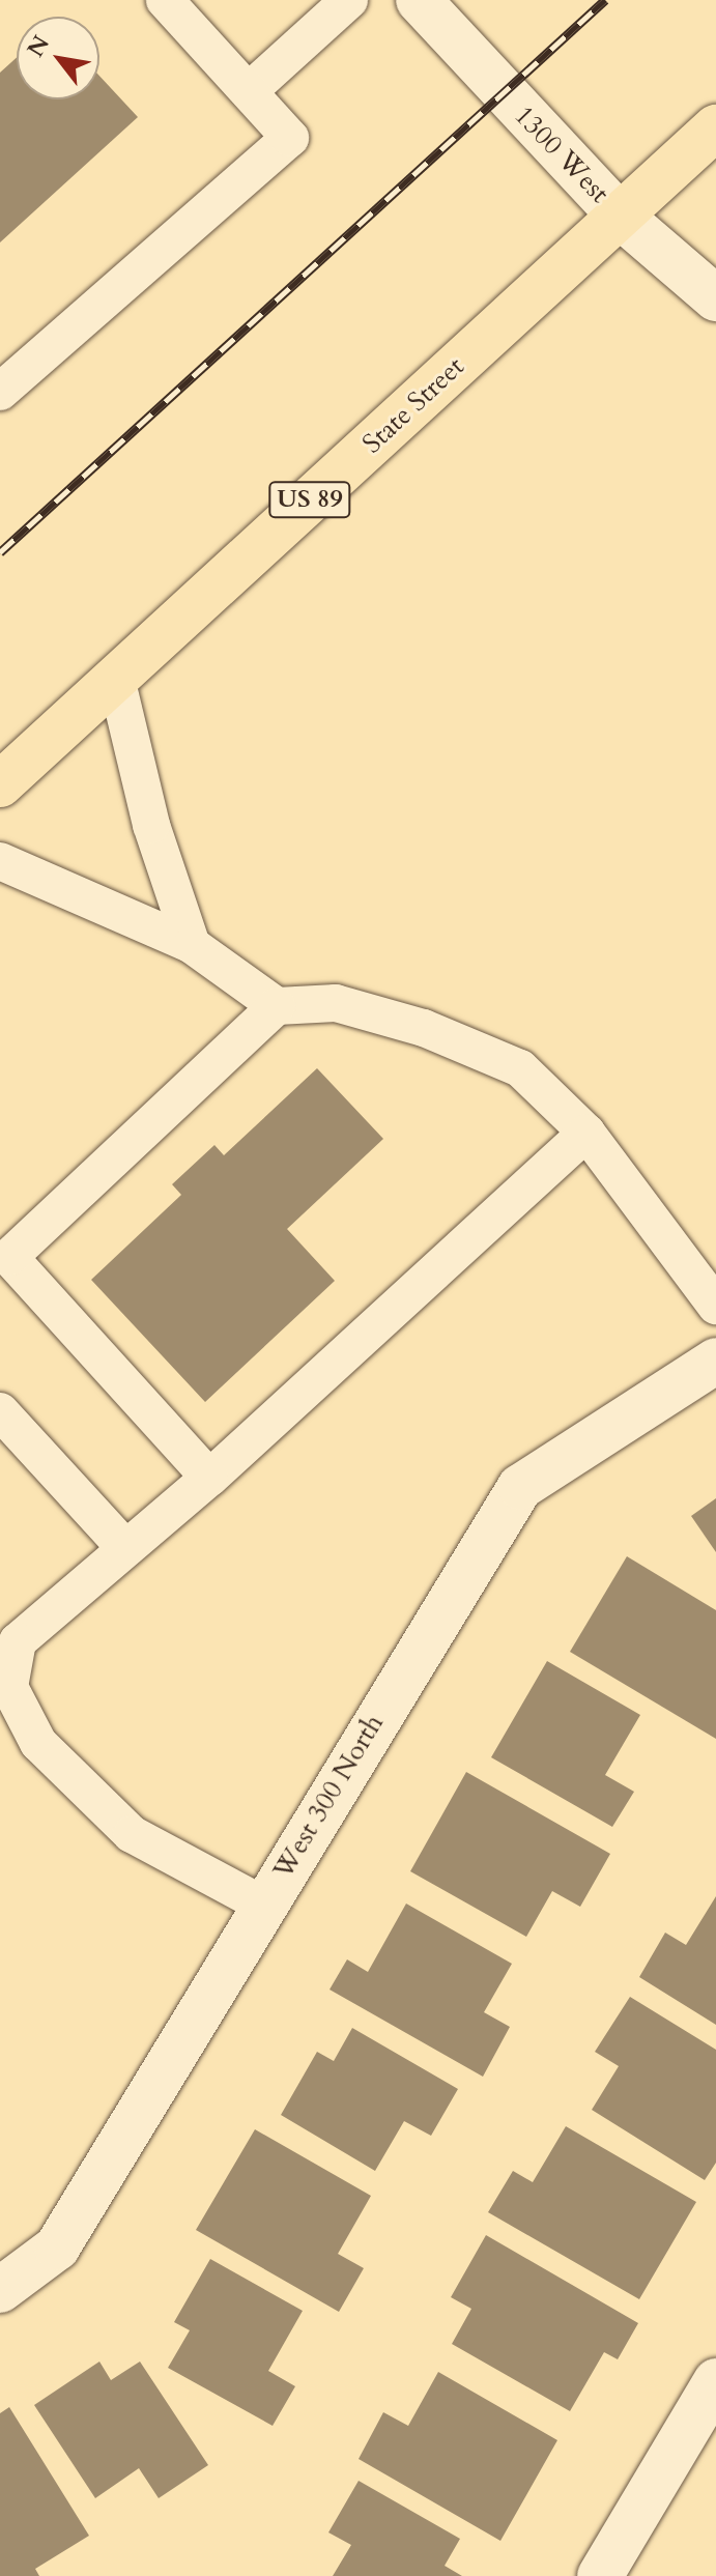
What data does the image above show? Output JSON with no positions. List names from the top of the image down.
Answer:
{
  "streets": {
    "main road": ["State Street", "US 89"],
    "street": ["1300 West", "West 300 North"]
  },
  "crossings": [
    ["1300 West", "State Street"]
  ],
  "north": "top left"
}
